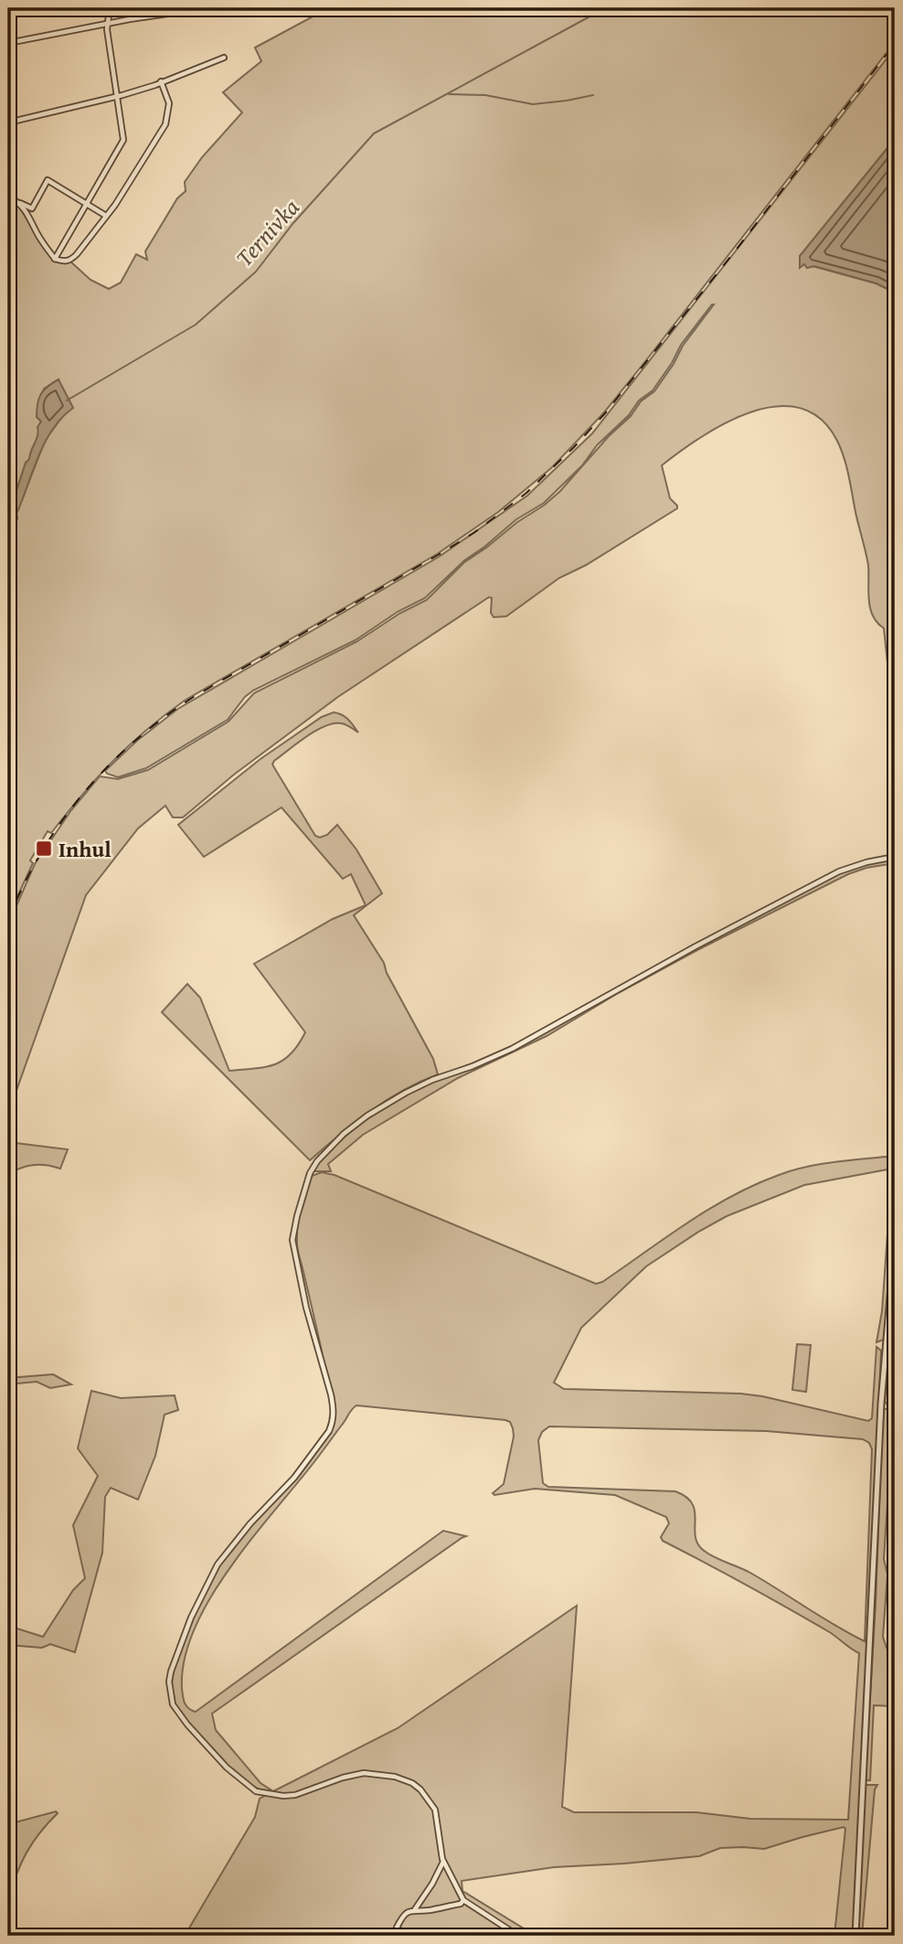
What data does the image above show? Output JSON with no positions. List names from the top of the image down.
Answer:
{
  "water": ["Ternivka"],
  "places": {
    "transit": ["Inhul"]
  }
}
